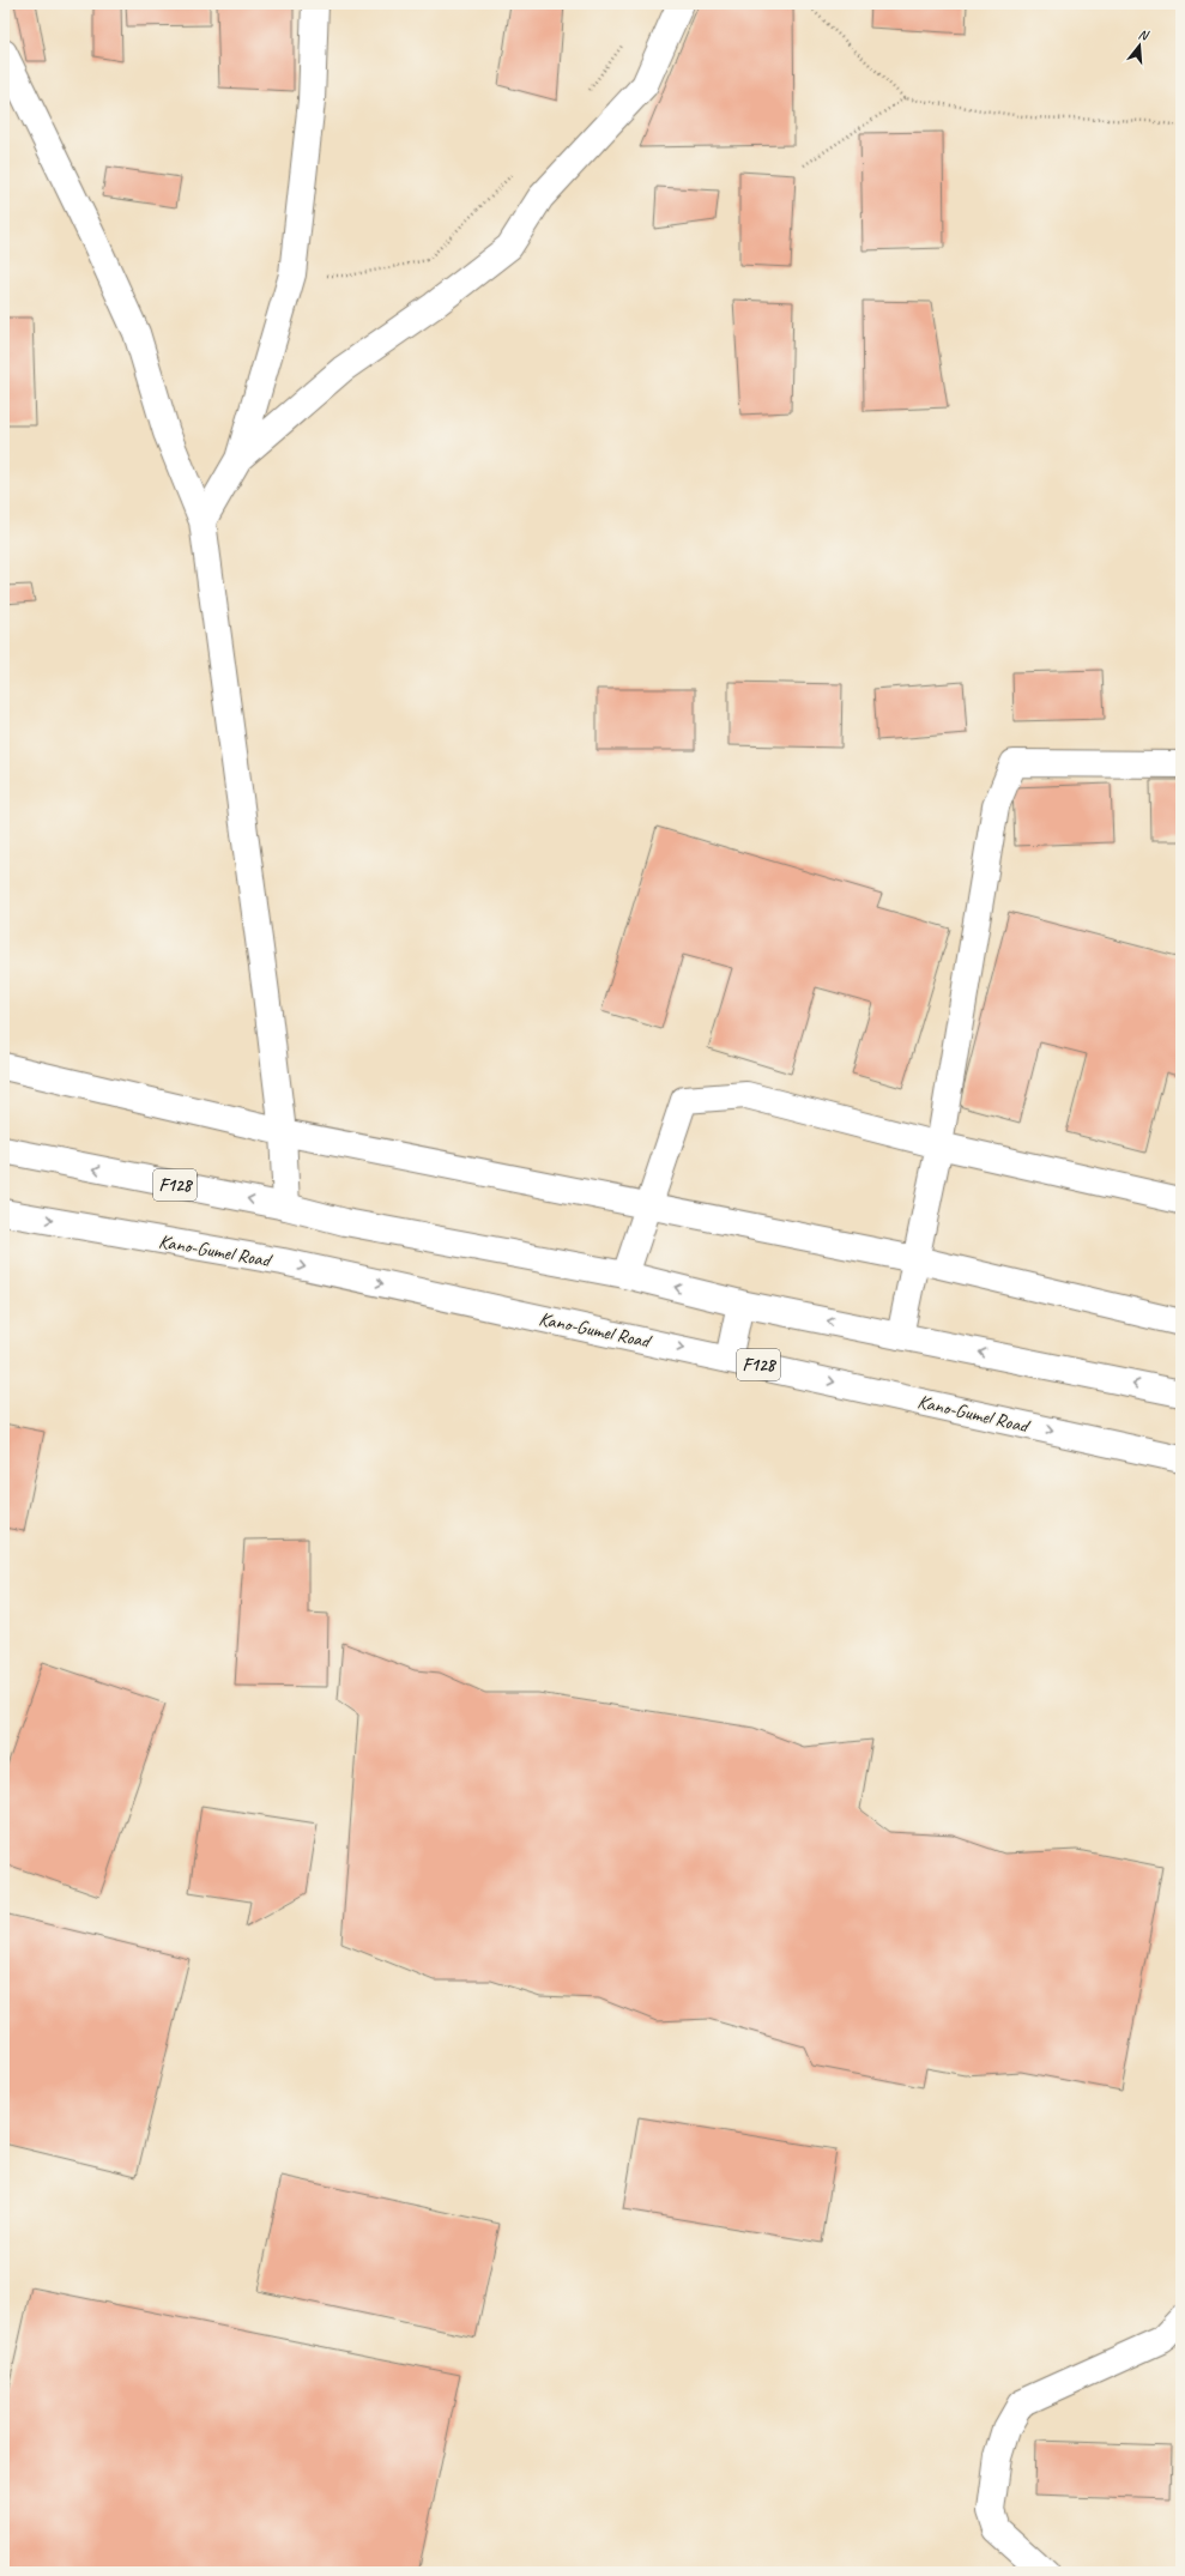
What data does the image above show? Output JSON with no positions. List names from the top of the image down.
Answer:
{
  "streets": {
    "street": ["F128", "Kano-Gumel Road"]
  },
  "north": "top"
}
